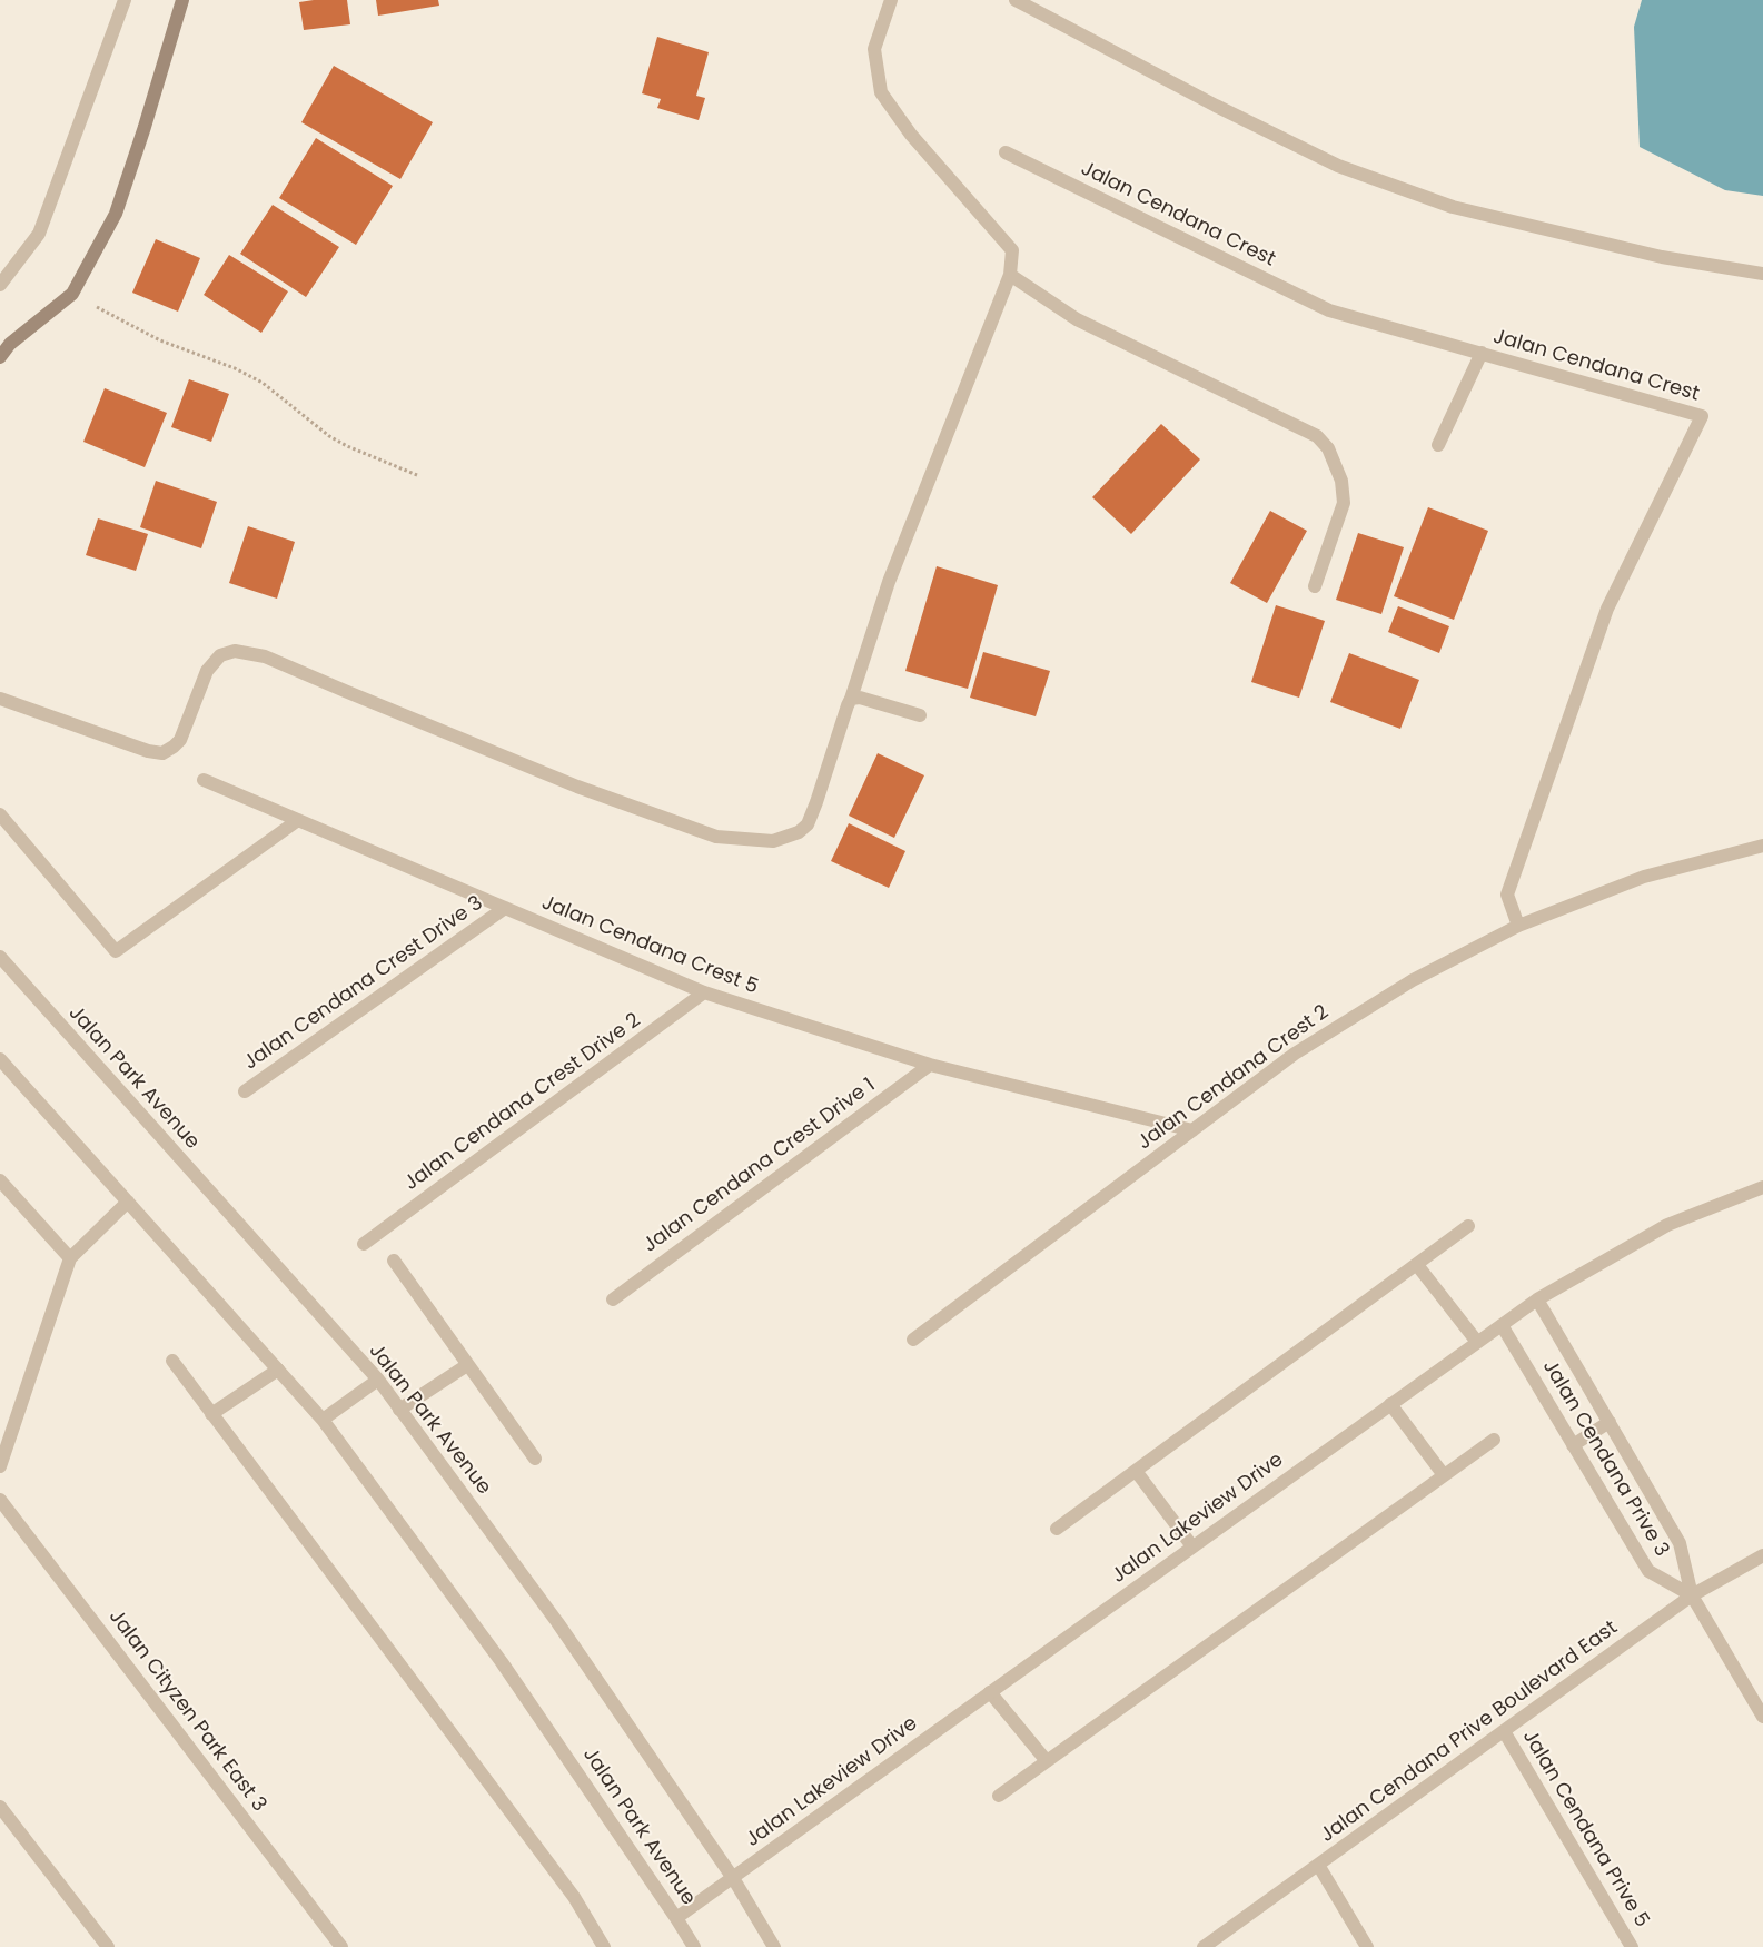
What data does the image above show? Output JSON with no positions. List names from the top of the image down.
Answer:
{
  "streets": {
    "street": [
      "Jalan Cendana Crest",
      "Jalan Cendana Crest 5",
      "Jalan Cendana Crest Drive 3",
      "Jalan Park Avenue",
      "Jalan Cendana Crest 2",
      "Jalan Cendana Crest Drive 2",
      "Jalan Cendana Crest Drive 1",
      "Jalan Cendana Prive 3",
      "Jalan Lakeview Drive",
      "Jalan Cityzen Park East 3",
      "Jalan Cendana Prive Boulevard East",
      "Jalan Cendana Prive 5"
    ]
  },
  "crossings": [
    ["Jalan Cendana Crest", "Jalan Cendana Crest 2"],
    ["Jalan Cendana Crest 5", "Jalan Cendana Crest Drive 3"],
    ["Jalan Cendana Crest 5", "Jalan Cendana Crest 2"],
    ["Jalan Cendana Crest 5", "Jalan Cendana Crest Drive 2"],
    ["Jalan Cendana Crest 5", "Jalan Cendana Crest Drive 1"],
    ["Jalan Park Avenue", "Jalan Lakeview Drive"],
    ["Jalan Cendana Prive 3", "Jalan Lakeview Drive"],
    ["Jalan Cendana Prive 3", "Jalan Cendana Prive Boulevard East"],
    ["Jalan Cendana Prive Boulevard East", "Jalan Cendana Prive 5"]
  ]
}
